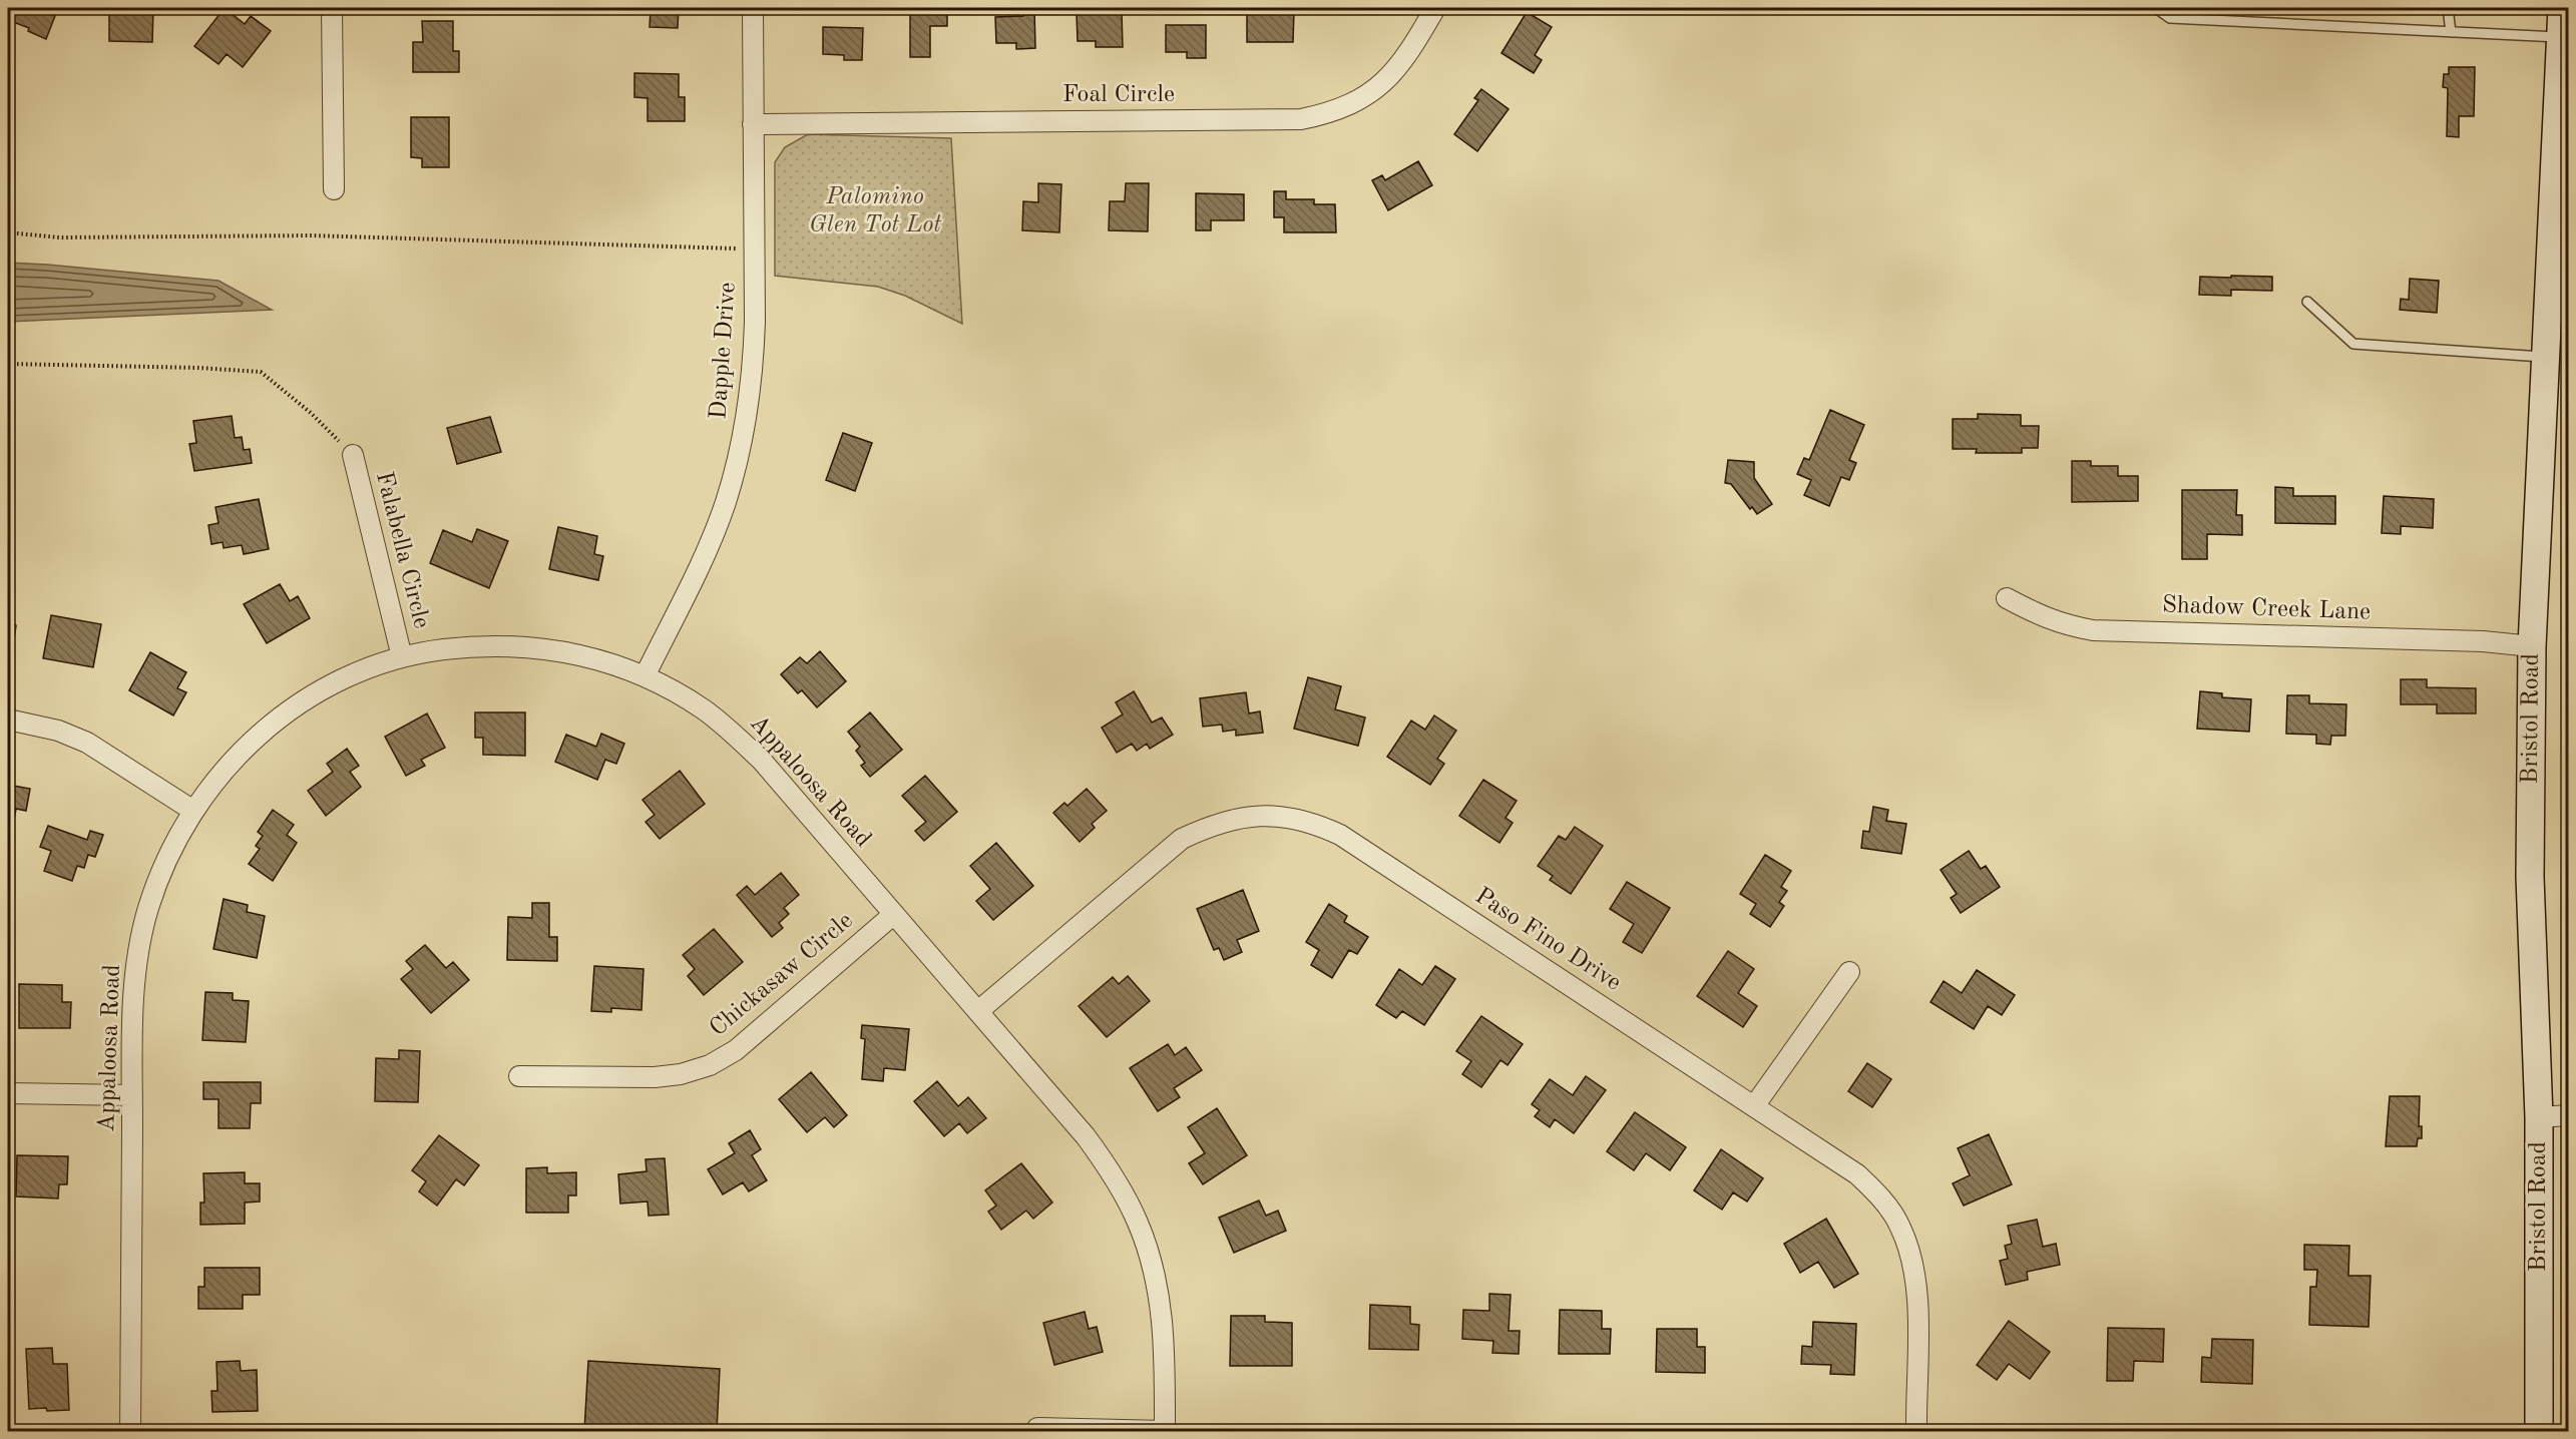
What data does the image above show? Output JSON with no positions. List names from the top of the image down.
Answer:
{
  "streets": {
    "main road": ["Bristol Road"],
    "street": [
      "Foal Circle",
      "Dapple Drive",
      "Falabella Circle",
      "Shadow Creek Lane",
      "Appaloosa Road",
      "Paso Fino Drive",
      "Chickasaw Circle"
    ]
  },
  "crossings": [
    ["Foal Circle", "Dapple Drive"],
    ["Dapple Drive", "Appaloosa Road"],
    ["Falabella Circle", "Appaloosa Road"],
    ["Shadow Creek Lane", "Bristol Road"],
    ["Appaloosa Road", "Paso Fino Drive"],
    ["Appaloosa Road", "Chickasaw Circle"]
  ],
  "parks": ["Palomino Glen Tot Lot"]
}
